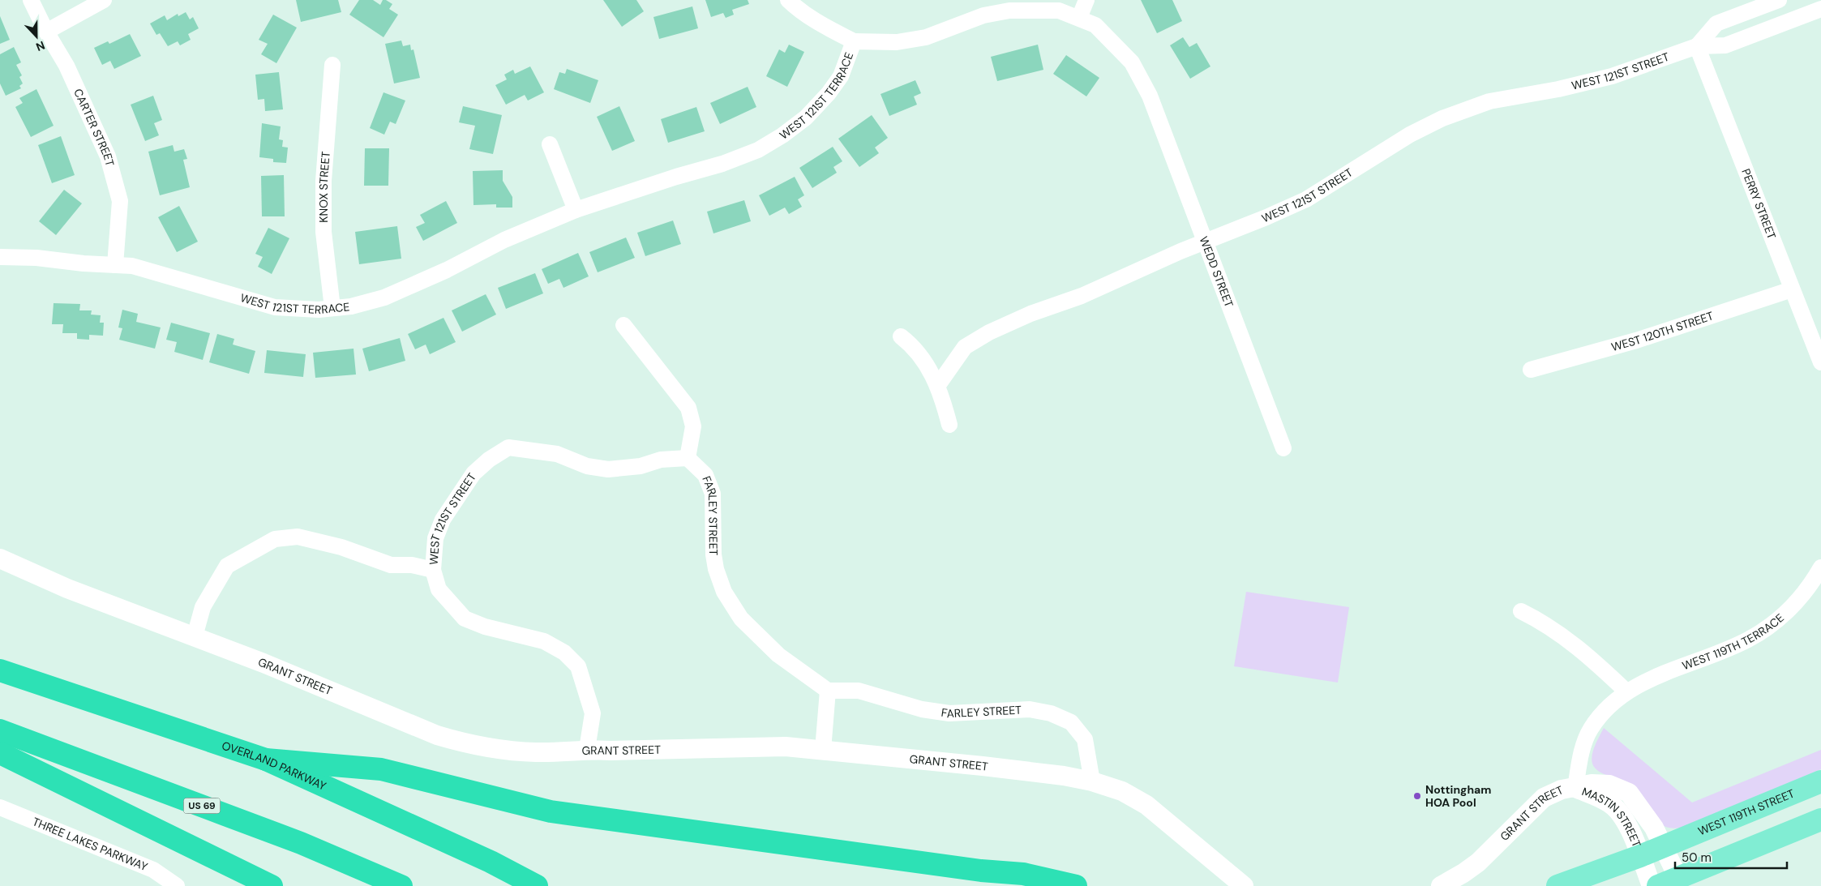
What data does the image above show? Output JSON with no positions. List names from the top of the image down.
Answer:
{
  "streets": {
    "highway": ["OVERLAND PARKWAY", "US 69"],
    "main road": ["WEST 119TH STREET"],
    "street": [
      "WEST 121ST STREET",
      "WEST 121ST TERRACE",
      "CARTER STREET",
      "KNOX STREET",
      "PERRY STREET",
      "WEDD STREET",
      "WEST 120TH STREET",
      "FARLEY STREET",
      "WEST 119TH TERRACE",
      "GRANT STREET",
      "MASTIN STREET",
      "THREE LAKES PARKWAY"
    ]
  },
  "crossings": [
    ["WEST 121ST STREET", "PERRY STREET"],
    ["WEST 121ST STREET", "WEDD STREET"],
    ["WEST 121ST STREET", "FARLEY STREET"],
    ["WEST 121ST STREET", "GRANT STREET"],
    ["WEST 121ST TERRACE", "CARTER STREET"],
    ["WEST 121ST TERRACE", "KNOX STREET"],
    ["WEST 121ST TERRACE", "WEDD STREET"],
    ["PERRY STREET", "WEST 120TH STREET"],
    ["FARLEY STREET", "GRANT STREET"],
    ["WEST 119TH TERRACE", "GRANT STREET"],
    ["GRANT STREET", "MASTIN STREET"],
    ["WEST 119TH STREET", "MASTIN STREET"]
  ],
  "places": ["Nottingham HOA Pool"],
  "scale_bar": "50 m",
  "north": "bottom"
}
